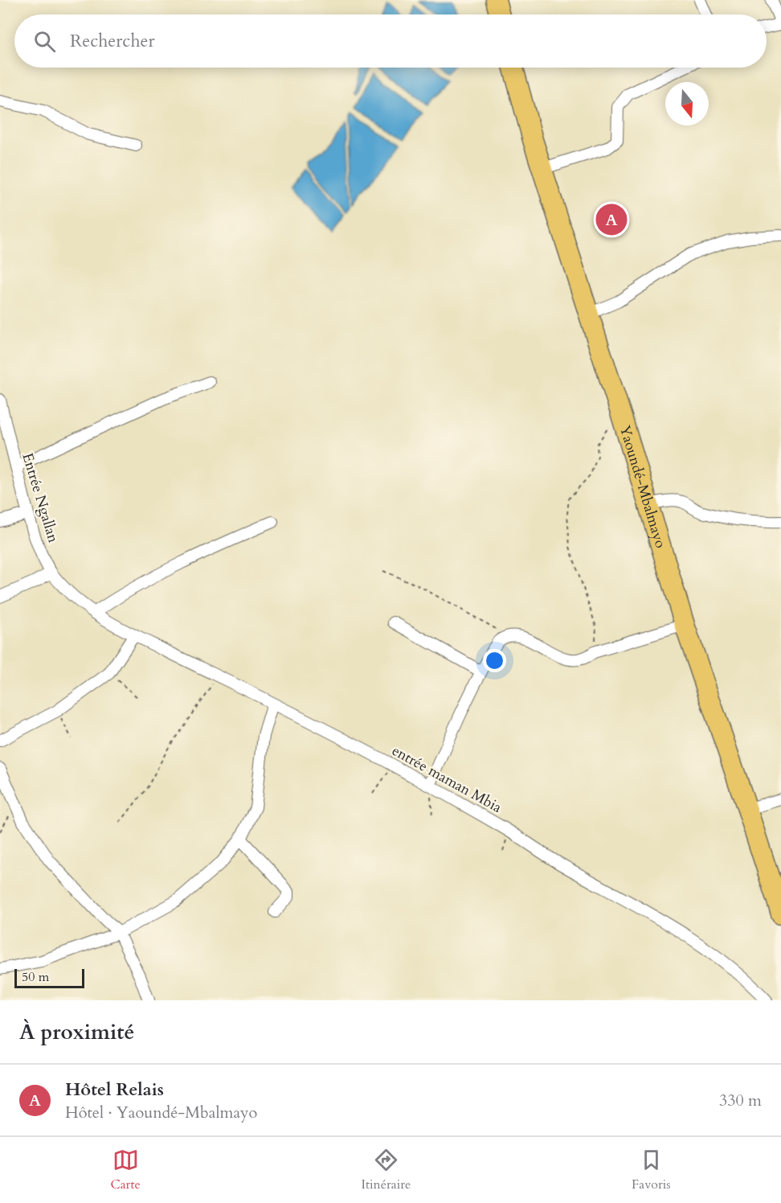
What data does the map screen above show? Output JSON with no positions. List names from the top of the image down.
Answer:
{
  "streets": {
    "highway": ["Yaoundé-Mbalmayo"],
    "street": ["Entrée Ngallan", "entrée maman Mbia"]
  },
  "crossings": [
    ["Entrée Ngallan", "entrée maman Mbia"]
  ],
  "scale_bar": "50 m",
  "north": "bottom",
  "page": {
    "search": "Rechercher",
    "pins": "A",
    "scale": "50 m",
    "heading": "À proximité",
    "list": [
      {
        "mark": "A",
        "name": "Hôtel Relais",
        "note": "Hôtel · Yaoundé-Mbalmayo",
        "value": "330 m"
      }
    ],
    "nav": ["Carte", "Itinéraire", "Favoris"]
  }
}
